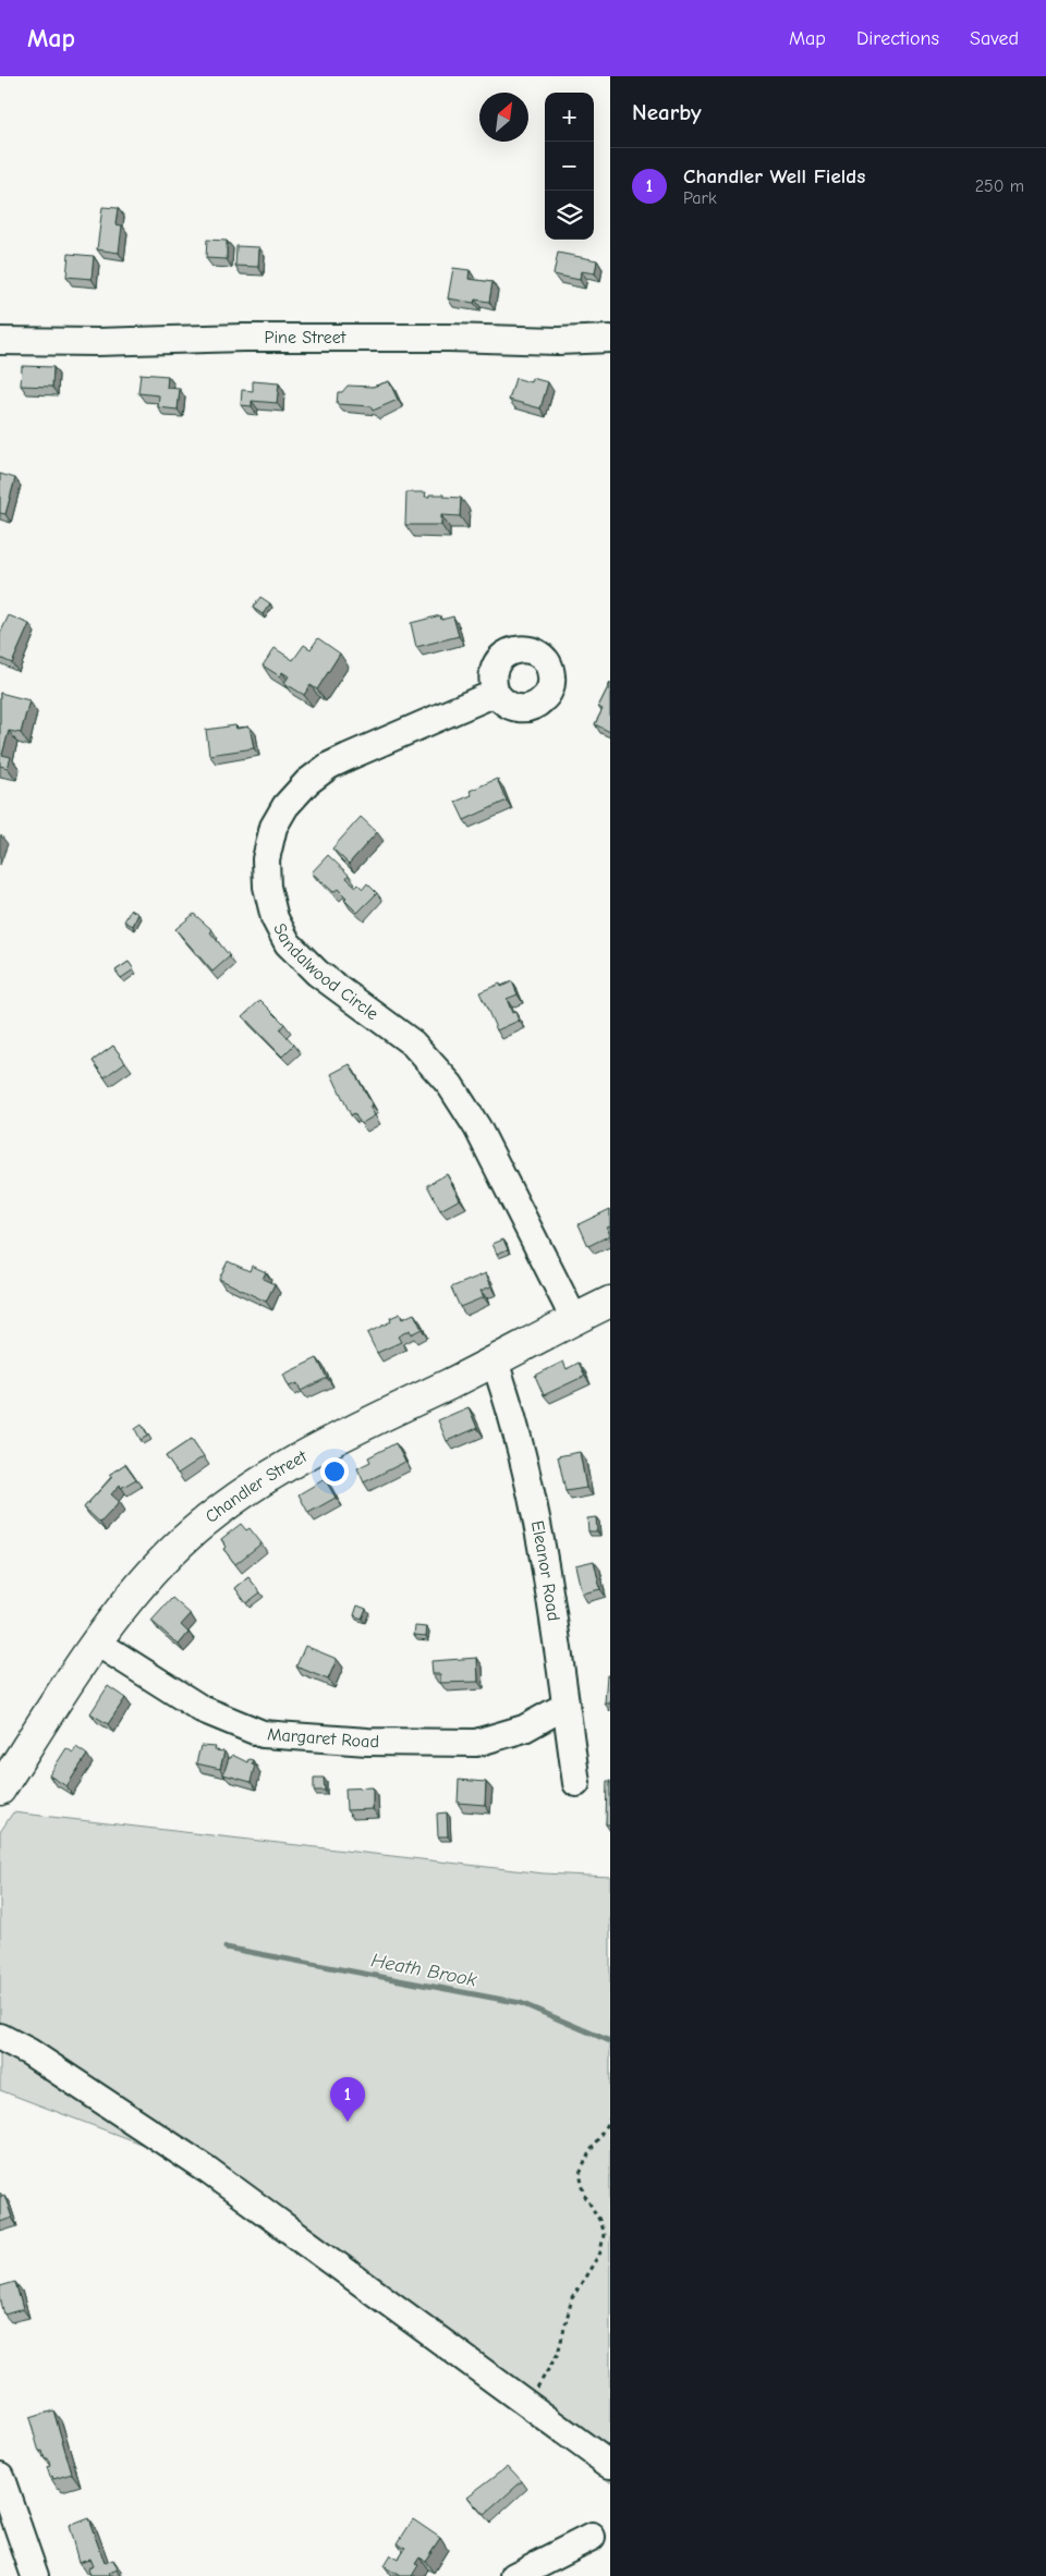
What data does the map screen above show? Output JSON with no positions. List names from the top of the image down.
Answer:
{
  "streets": {
    "main road": ["Chandler Street"],
    "street": [
      "Pine Street",
      "Sandalwood Circle",
      "Eleanor Road",
      "Margaret Road"
    ]
  },
  "crossings": [
    ["Sandalwood Circle", "Chandler Street"],
    ["Chandler Street", "Eleanor Road"],
    ["Chandler Street", "Margaret Road"],
    ["Eleanor Road", "Margaret Road"]
  ],
  "water": ["Heath Brook"],
  "north": "top right",
  "page": {
    "header": "Map",
    "nav": ["Map", "Directions", "Saved"],
    "heading": "Nearby",
    "map_buttons": ["+", "−"],
    "list": [
      {
        "mark": "1",
        "name": "Chandler Well Fields",
        "note": "Park",
        "value": "250 m"
      }
    ],
    "pins": "1"
  }
}
